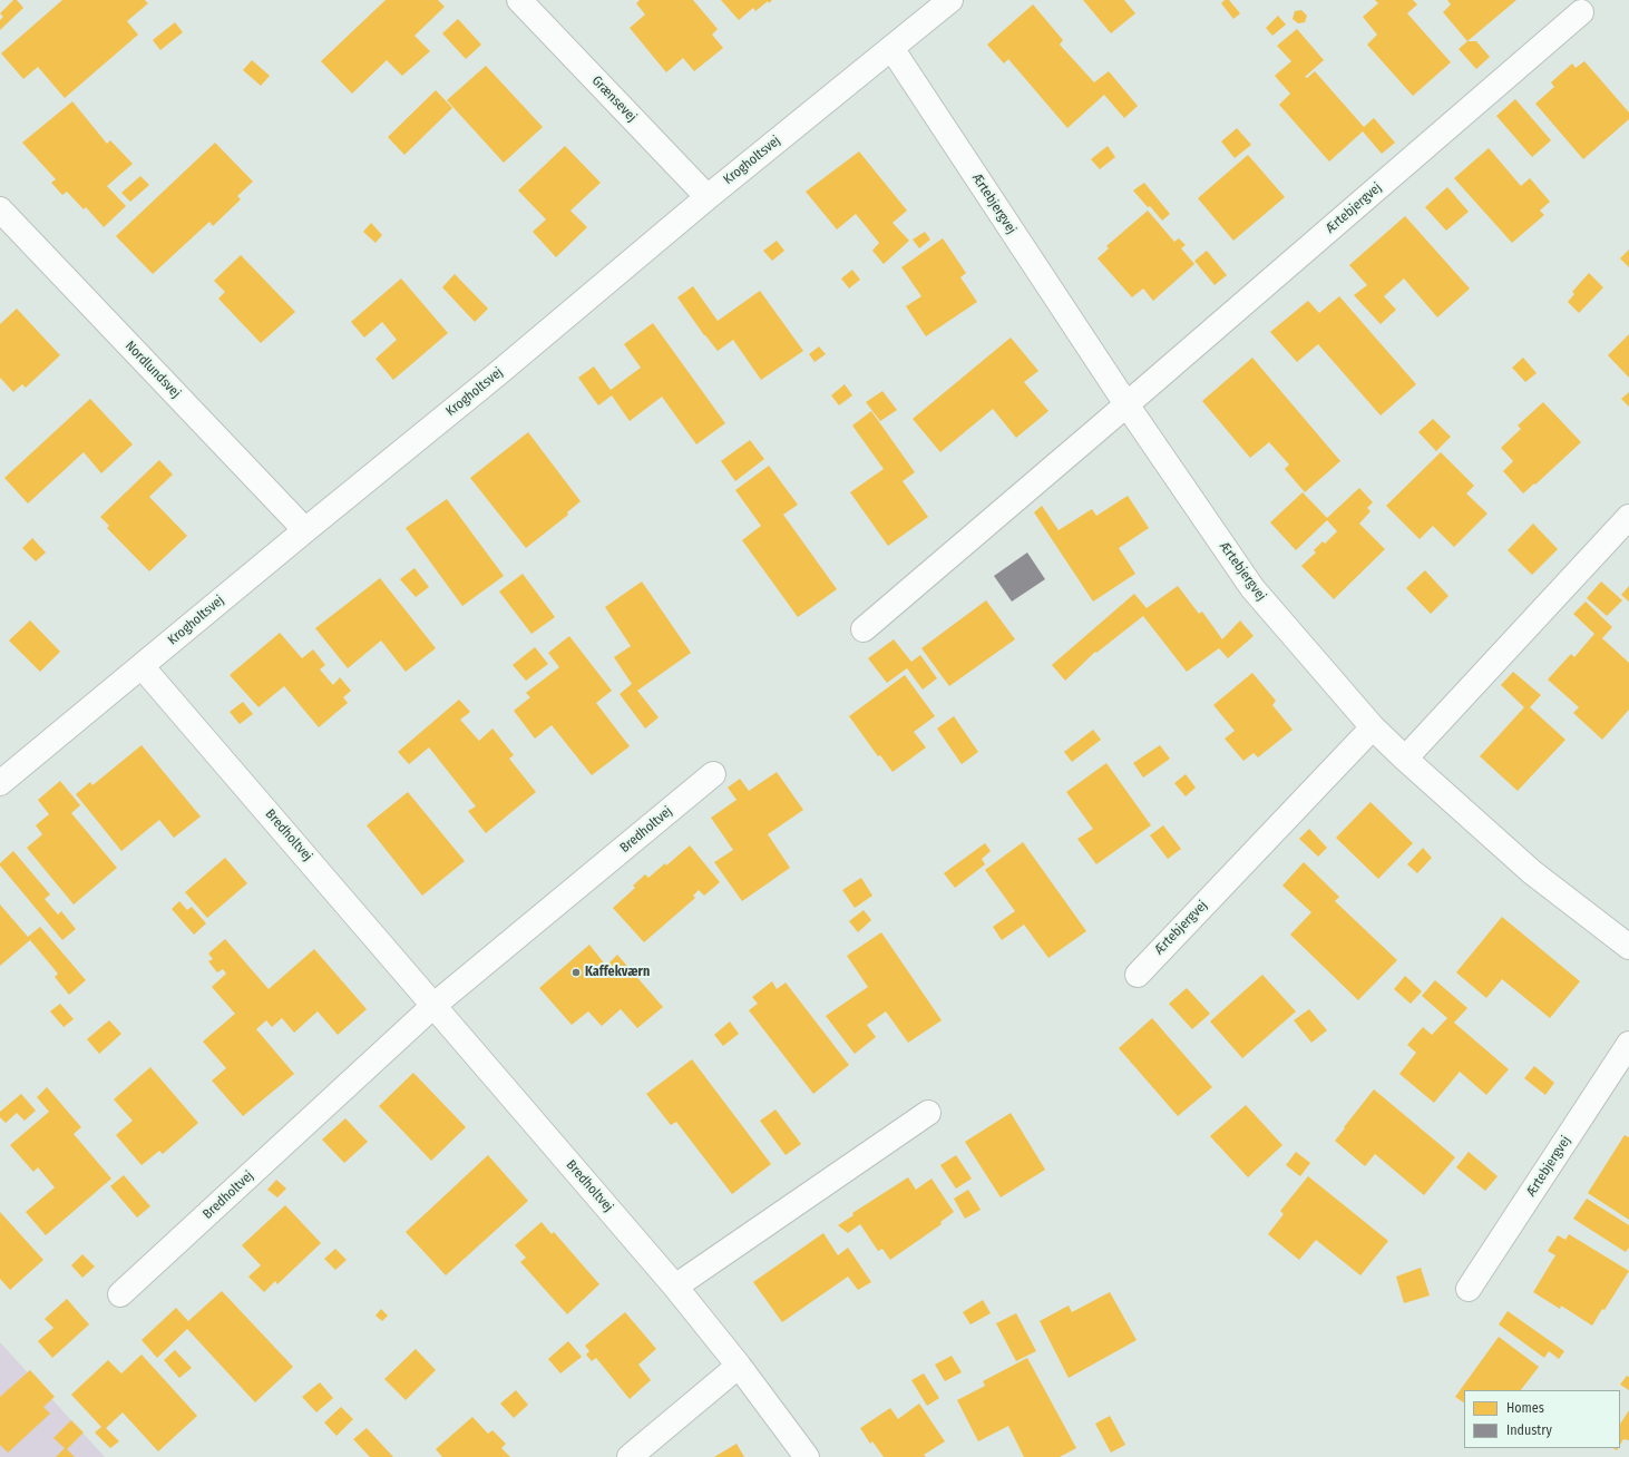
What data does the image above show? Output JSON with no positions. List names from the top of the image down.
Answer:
{
  "streets": {
    "street": [
      "Grænsevej",
      "Krogholtsvej",
      "Ærtebjergvej",
      "Nordlundsvej",
      "Bredholtvej"
    ]
  },
  "crossings": [
    ["Grænsevej", "Krogholtsvej"],
    ["Krogholtsvej", "Ærtebjergvej"],
    ["Krogholtsvej", "Nordlundsvej"],
    ["Krogholtsvej", "Bredholtvej"]
  ],
  "places": ["Kaffekværn"],
  "legend": ["Homes", "Industry"]
}
